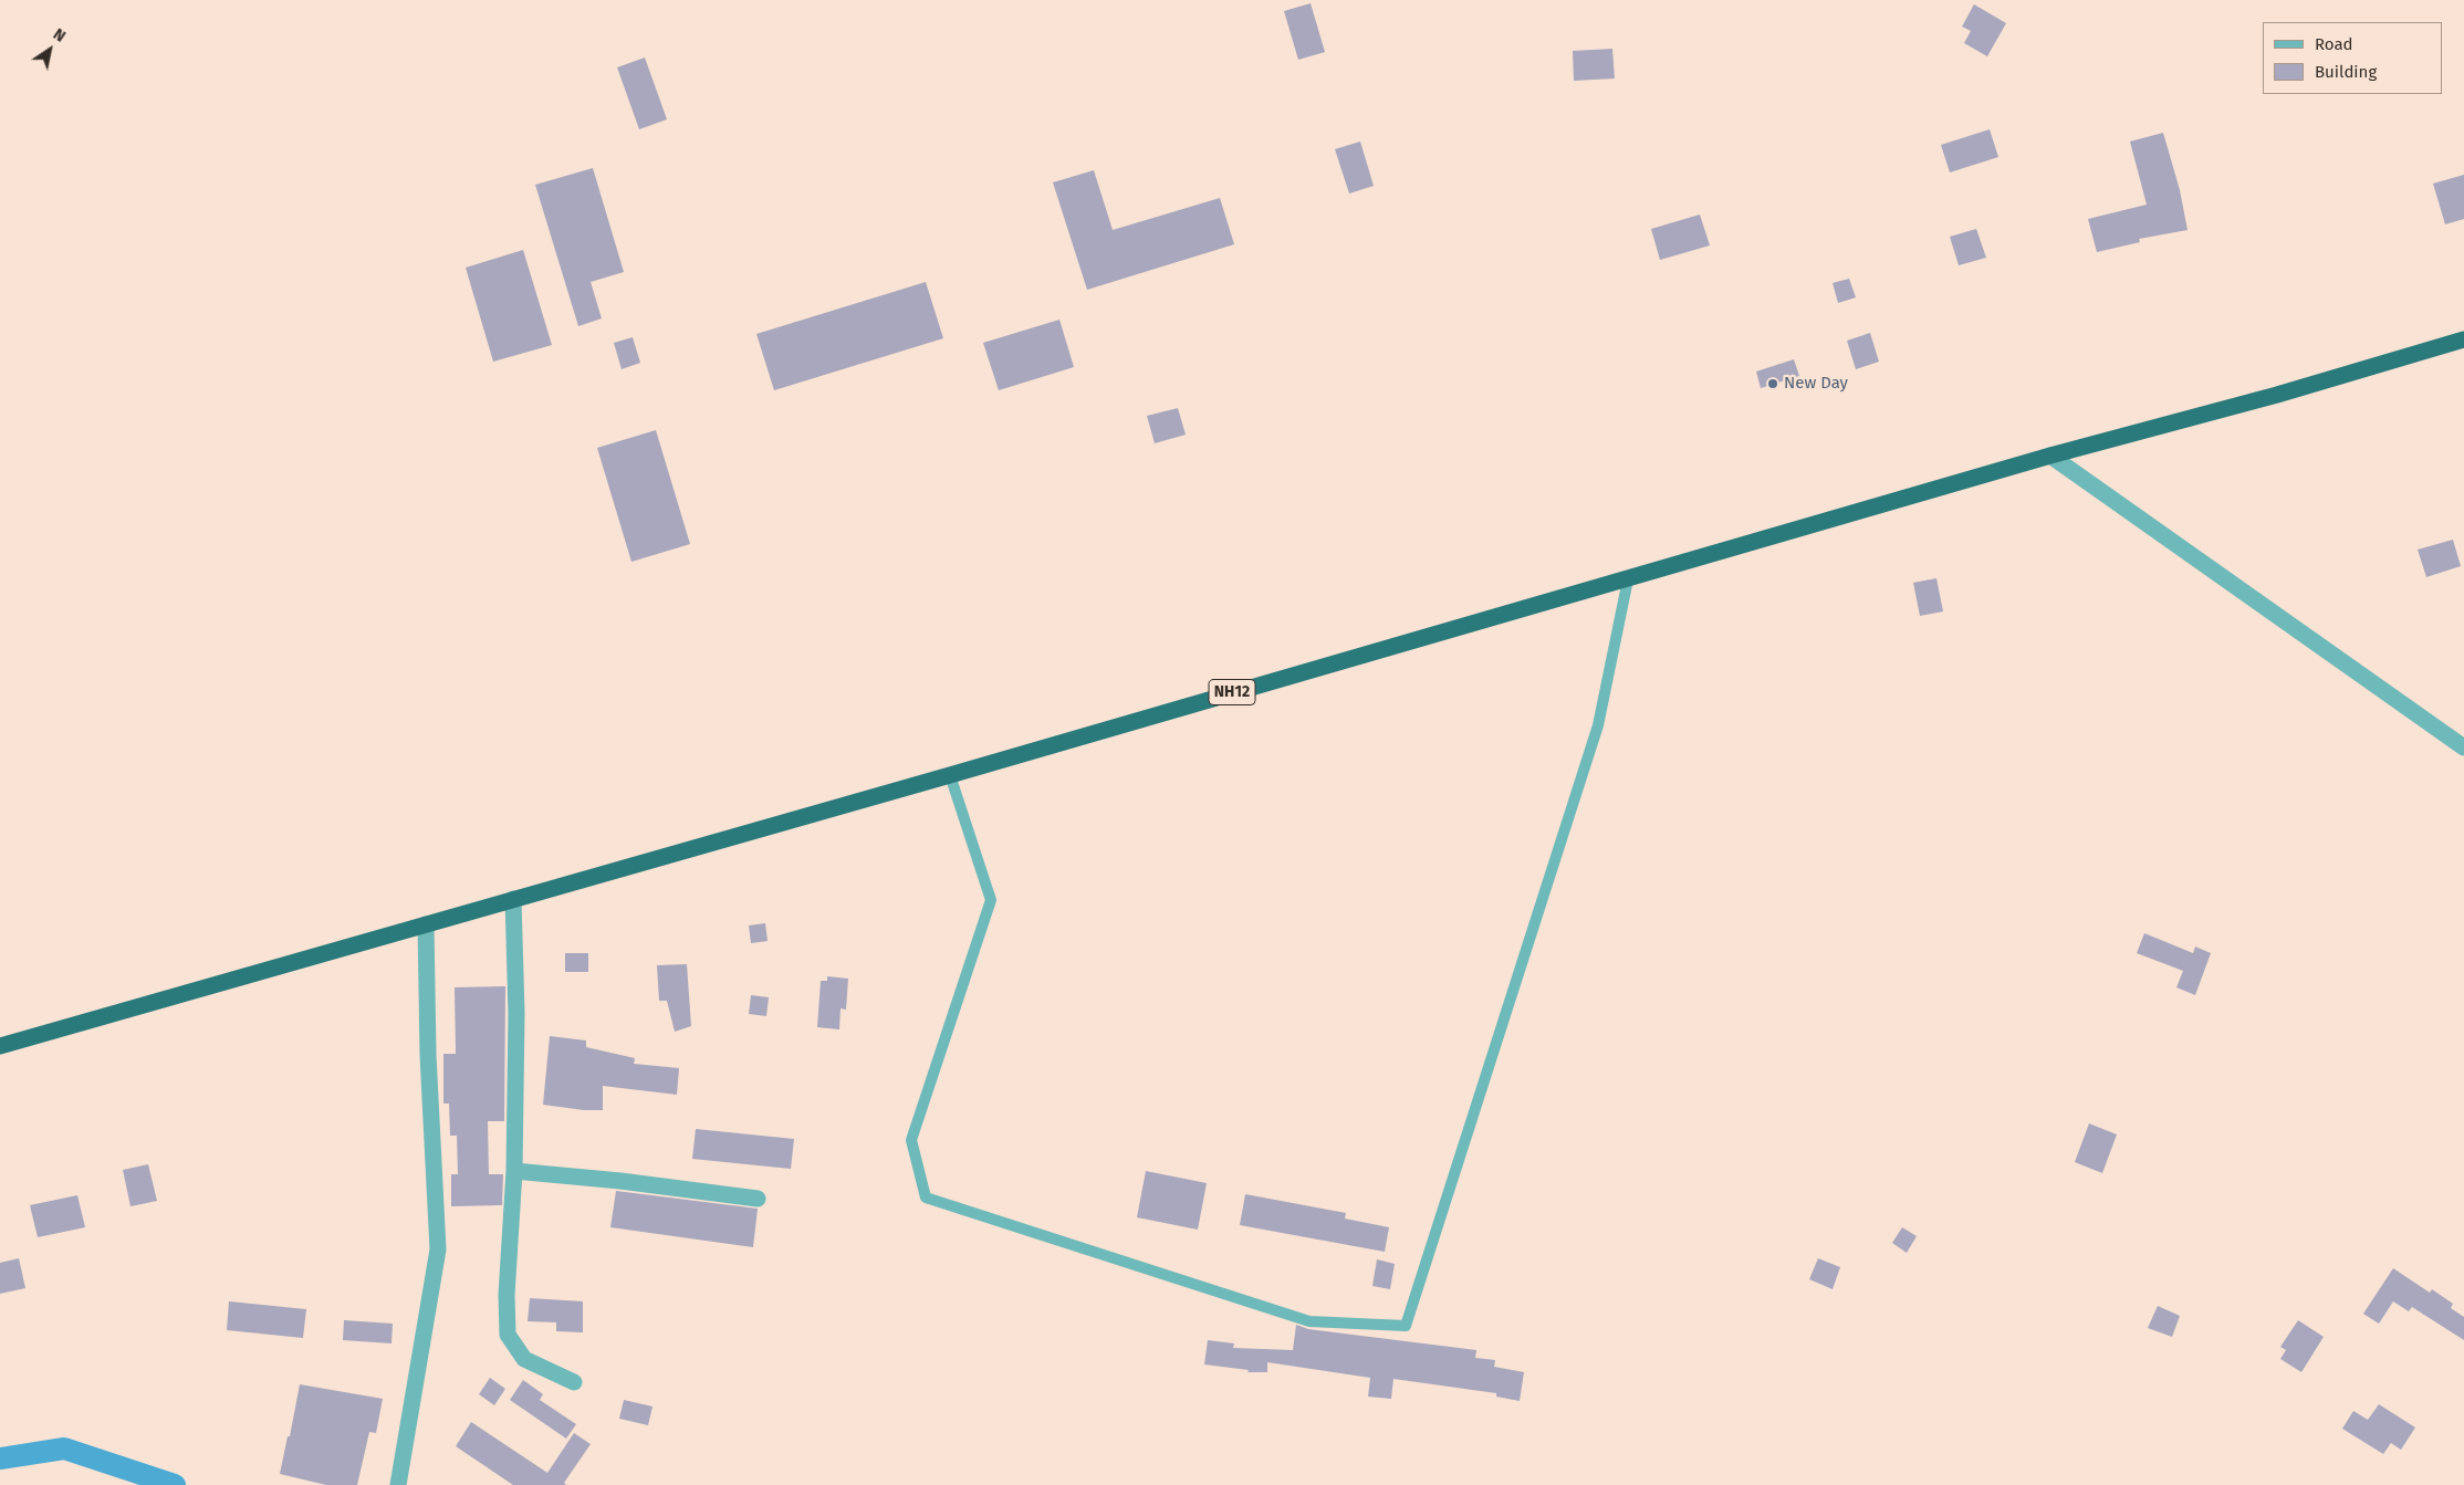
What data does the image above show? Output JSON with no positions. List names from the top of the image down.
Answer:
{
  "streets": {
    "highway": ["NH12"]
  },
  "places": ["New Day"],
  "legend": ["Road", "Building"],
  "north": "top right"
}
